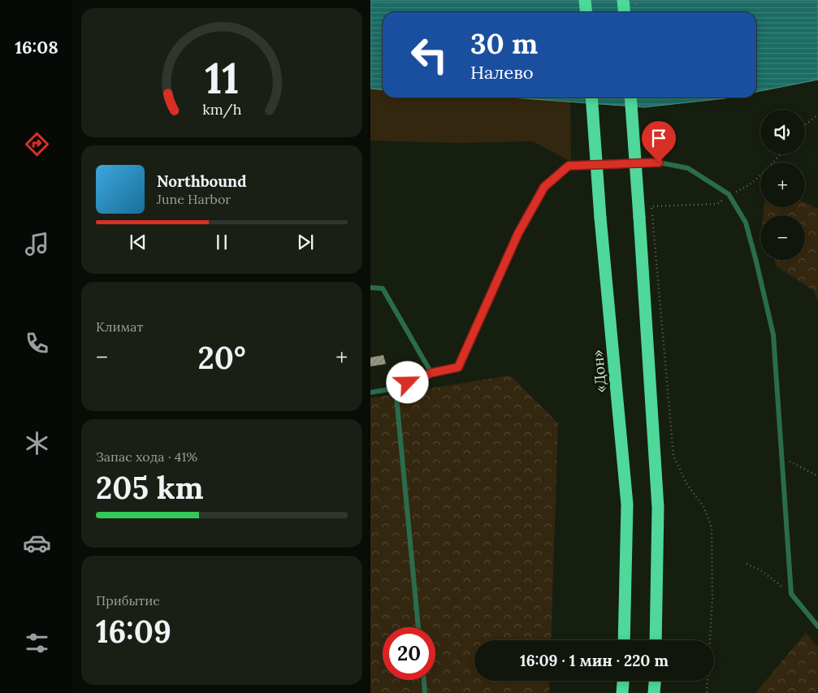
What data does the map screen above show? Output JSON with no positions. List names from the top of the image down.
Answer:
{
  "streets": {
    "highway": ["«Дон»"]
  },
  "page": {
    "tabs": "16:08",
    "turn": ["30 m", "Налево"],
    "map_buttons": ["+", "−"],
    "song": ["Northbound", "June Harbor"],
    "tile": [
      "Климат",
      ["Запас хода · 41%", "205 km"],
      ["Прибытие", "16:09"]
    ],
    "heat": ["−", "20°", "+"],
    "limit": "20",
    "trip": "16:09 · 1 мин · 220 m",
    "gauge": ["11", "km/h"]
  }
}
